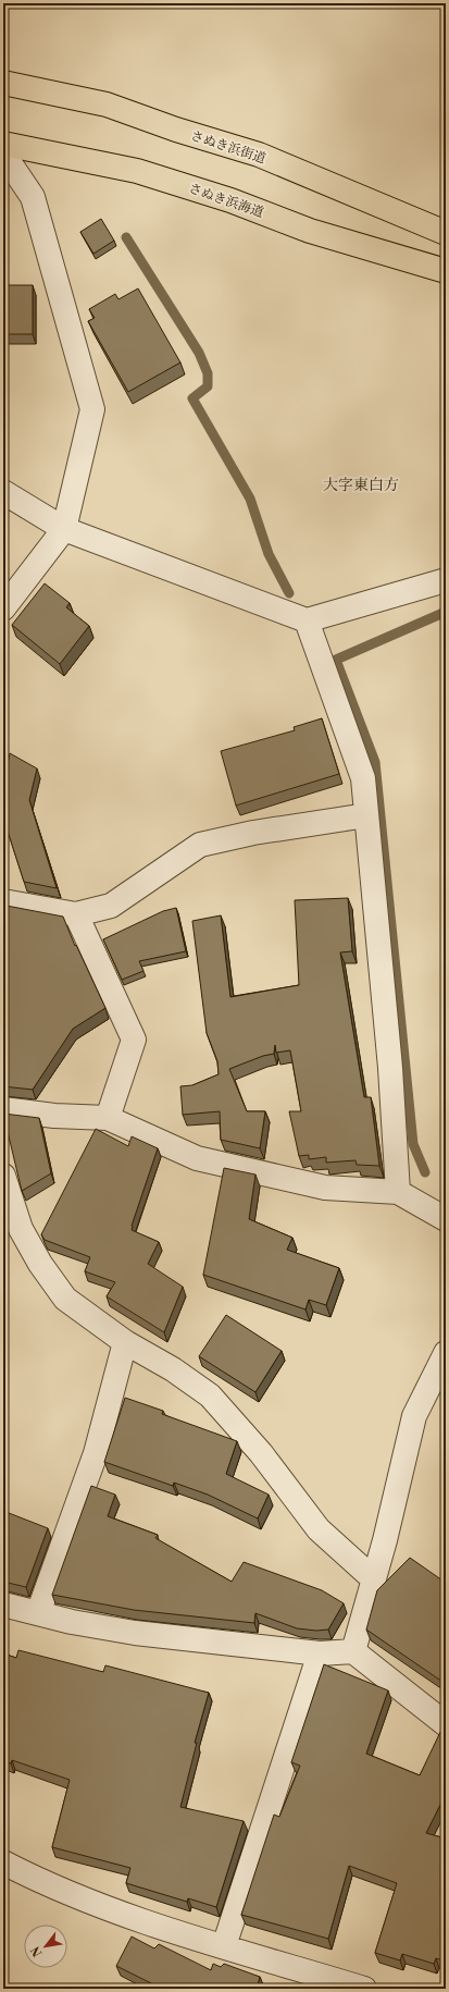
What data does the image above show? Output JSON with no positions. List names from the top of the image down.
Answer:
{
  "streets": {
    "main road": ["さぬき浜街道", "さぬき浜海道"]
  },
  "districts": ["大字東白方"],
  "north": "bottom left"
}
